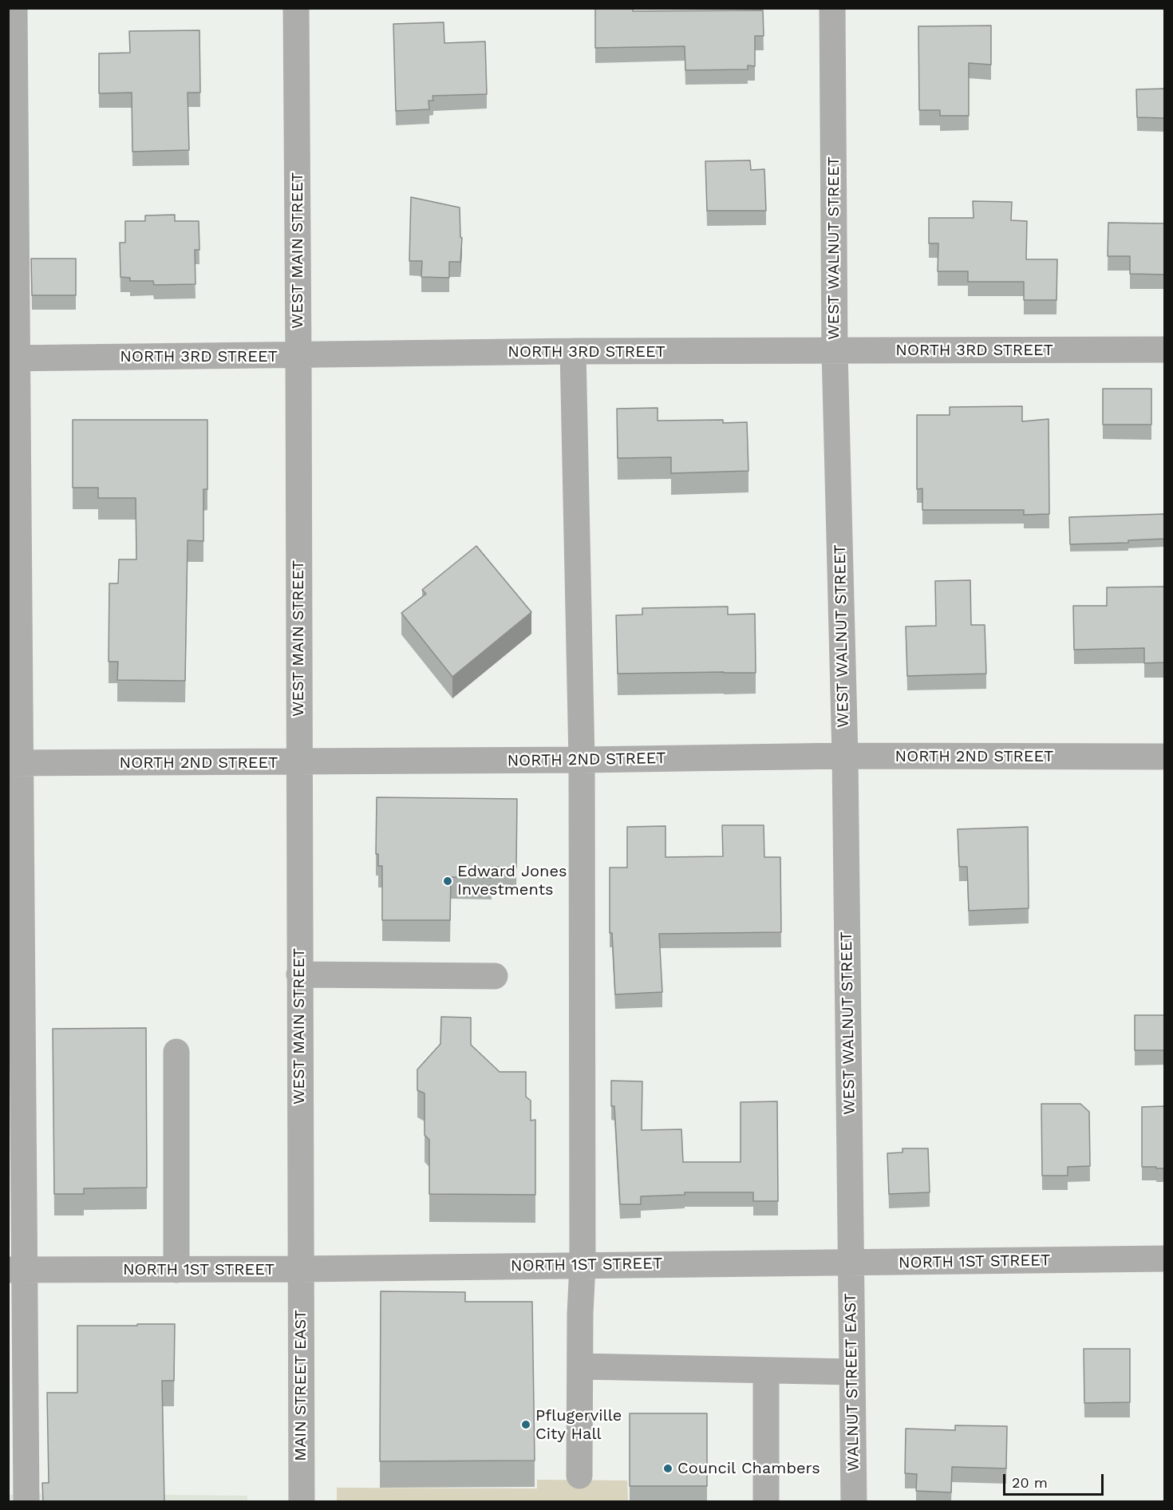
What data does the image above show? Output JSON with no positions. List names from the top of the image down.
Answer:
{
  "streets": {
    "street": [
      "WEST WALNUT STREET",
      "WEST MAIN STREET",
      "NORTH 3RD STREET",
      "NORTH 2ND STREET",
      "NORTH 1ST STREET",
      "WALNUT STREET EAST",
      "MAIN STREET EAST"
    ]
  },
  "crossings": [
    ["WEST WALNUT STREET", "NORTH 3RD STREET"],
    ["WEST WALNUT STREET", "NORTH 2ND STREET"],
    ["WEST WALNUT STREET", "NORTH 1ST STREET"],
    ["WEST WALNUT STREET", "WALNUT STREET EAST"],
    ["WEST MAIN STREET", "NORTH 3RD STREET"],
    ["WEST MAIN STREET", "NORTH 2ND STREET"],
    ["WEST MAIN STREET", "NORTH 1ST STREET"],
    ["WEST MAIN STREET", "MAIN STREET EAST"],
    ["NORTH 1ST STREET", "WALNUT STREET EAST"],
    ["NORTH 1ST STREET", "MAIN STREET EAST"]
  ],
  "places": ["Edward Jones Investments", "Pflugerville City Hall", "Council Chambers"],
  "scale_bar": "20 m"
}
